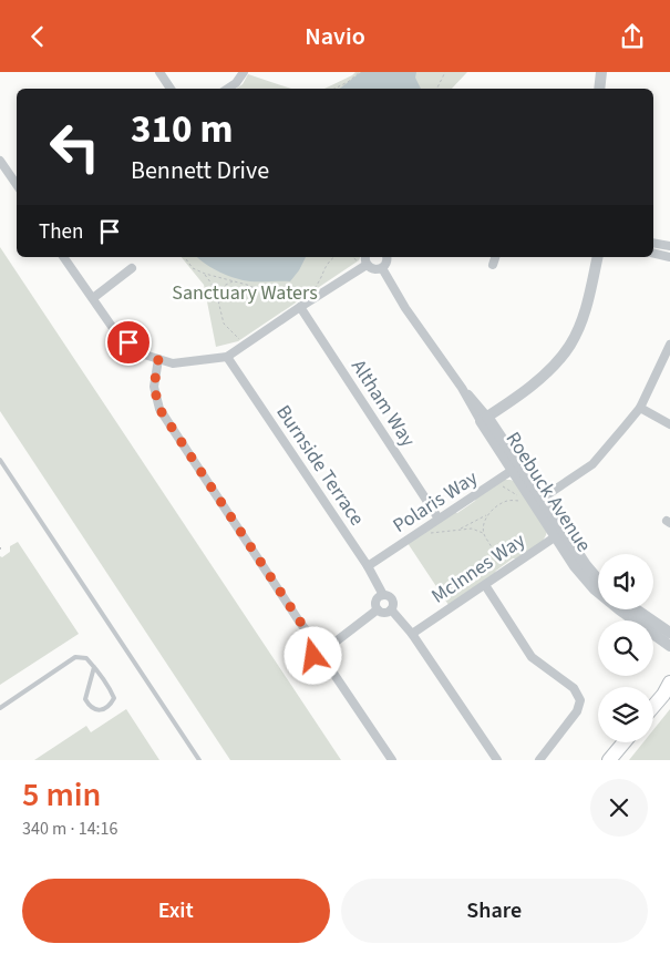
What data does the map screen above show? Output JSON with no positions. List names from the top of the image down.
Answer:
{
  "streets": {
    "street": [
      "Altham Way",
      "Burnside Terrace",
      "Roebuck Avenue",
      "Polaris Way",
      "McInnes Way"
    ]
  },
  "crossings": [
    ["Altham Way", "Polaris Way"],
    ["Burnside Terrace", "Polaris Way"],
    ["Burnside Terrace", "McInnes Way"],
    ["Roebuck Avenue", "Polaris Way"],
    ["Roebuck Avenue", "McInnes Way"]
  ],
  "parks": ["Sanctuary Waters"],
  "page": {
    "header": "Navio",
    "turn": ["310 m", "Bennett Drive"],
    "then": "Then",
    "heading": ["5 min", "340 m · 14:16"],
    "buttons": ["Exit", "Share"]
  }
}
